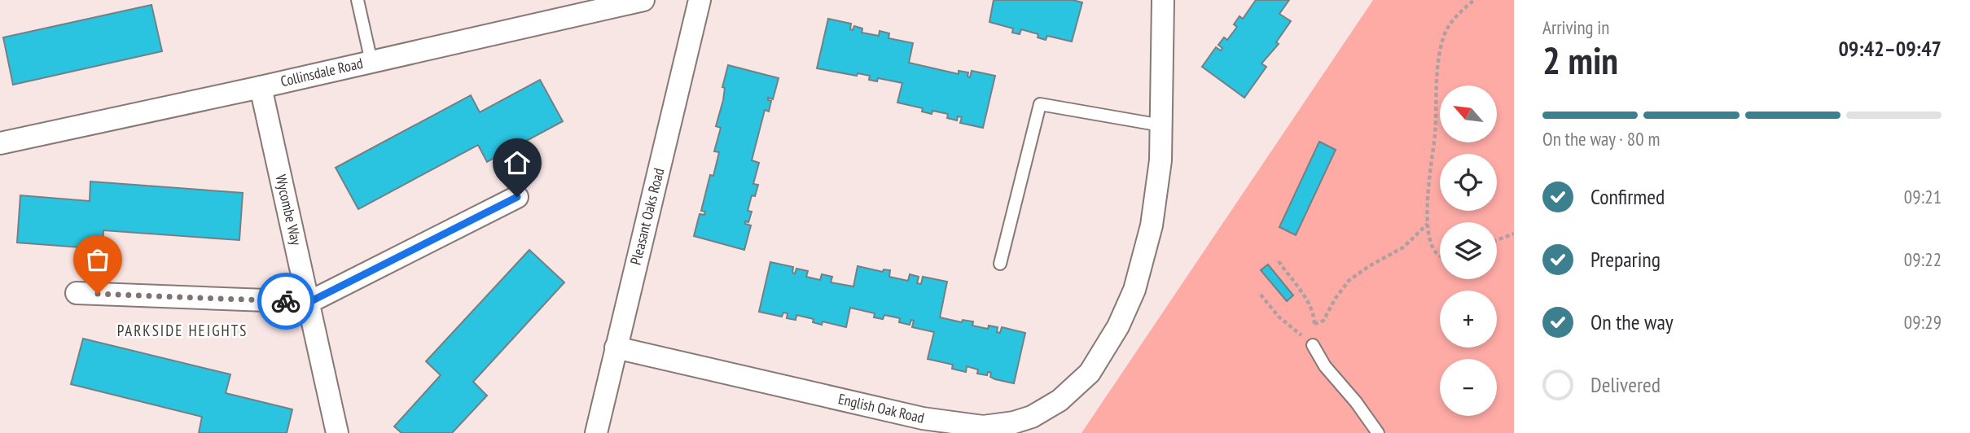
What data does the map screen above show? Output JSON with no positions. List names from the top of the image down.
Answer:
{
  "streets": {
    "street": [
      "Collinsdale Road",
      "Wycombe Way",
      "Pleasant Oaks Road",
      "English Oak Road"
    ]
  },
  "crossings": [
    ["Collinsdale Road", "Wycombe Way"],
    ["Pleasant Oaks Road", "English Oak Road"]
  ],
  "districts": ["PARKSIDE HEIGHTS"],
  "north": "top left",
  "page": {
    "heading": ["2 min", "Arriving in", "09:42–09:47"],
    "map_buttons": ["+", "−"],
    "bar": "On the way · 80 m",
    "list": [
      ["Confirmed", "09:21"],
      ["Preparing", "09:22"],
      ["On the way", "09:29"],
      "Delivered"
    ]
  }
}
